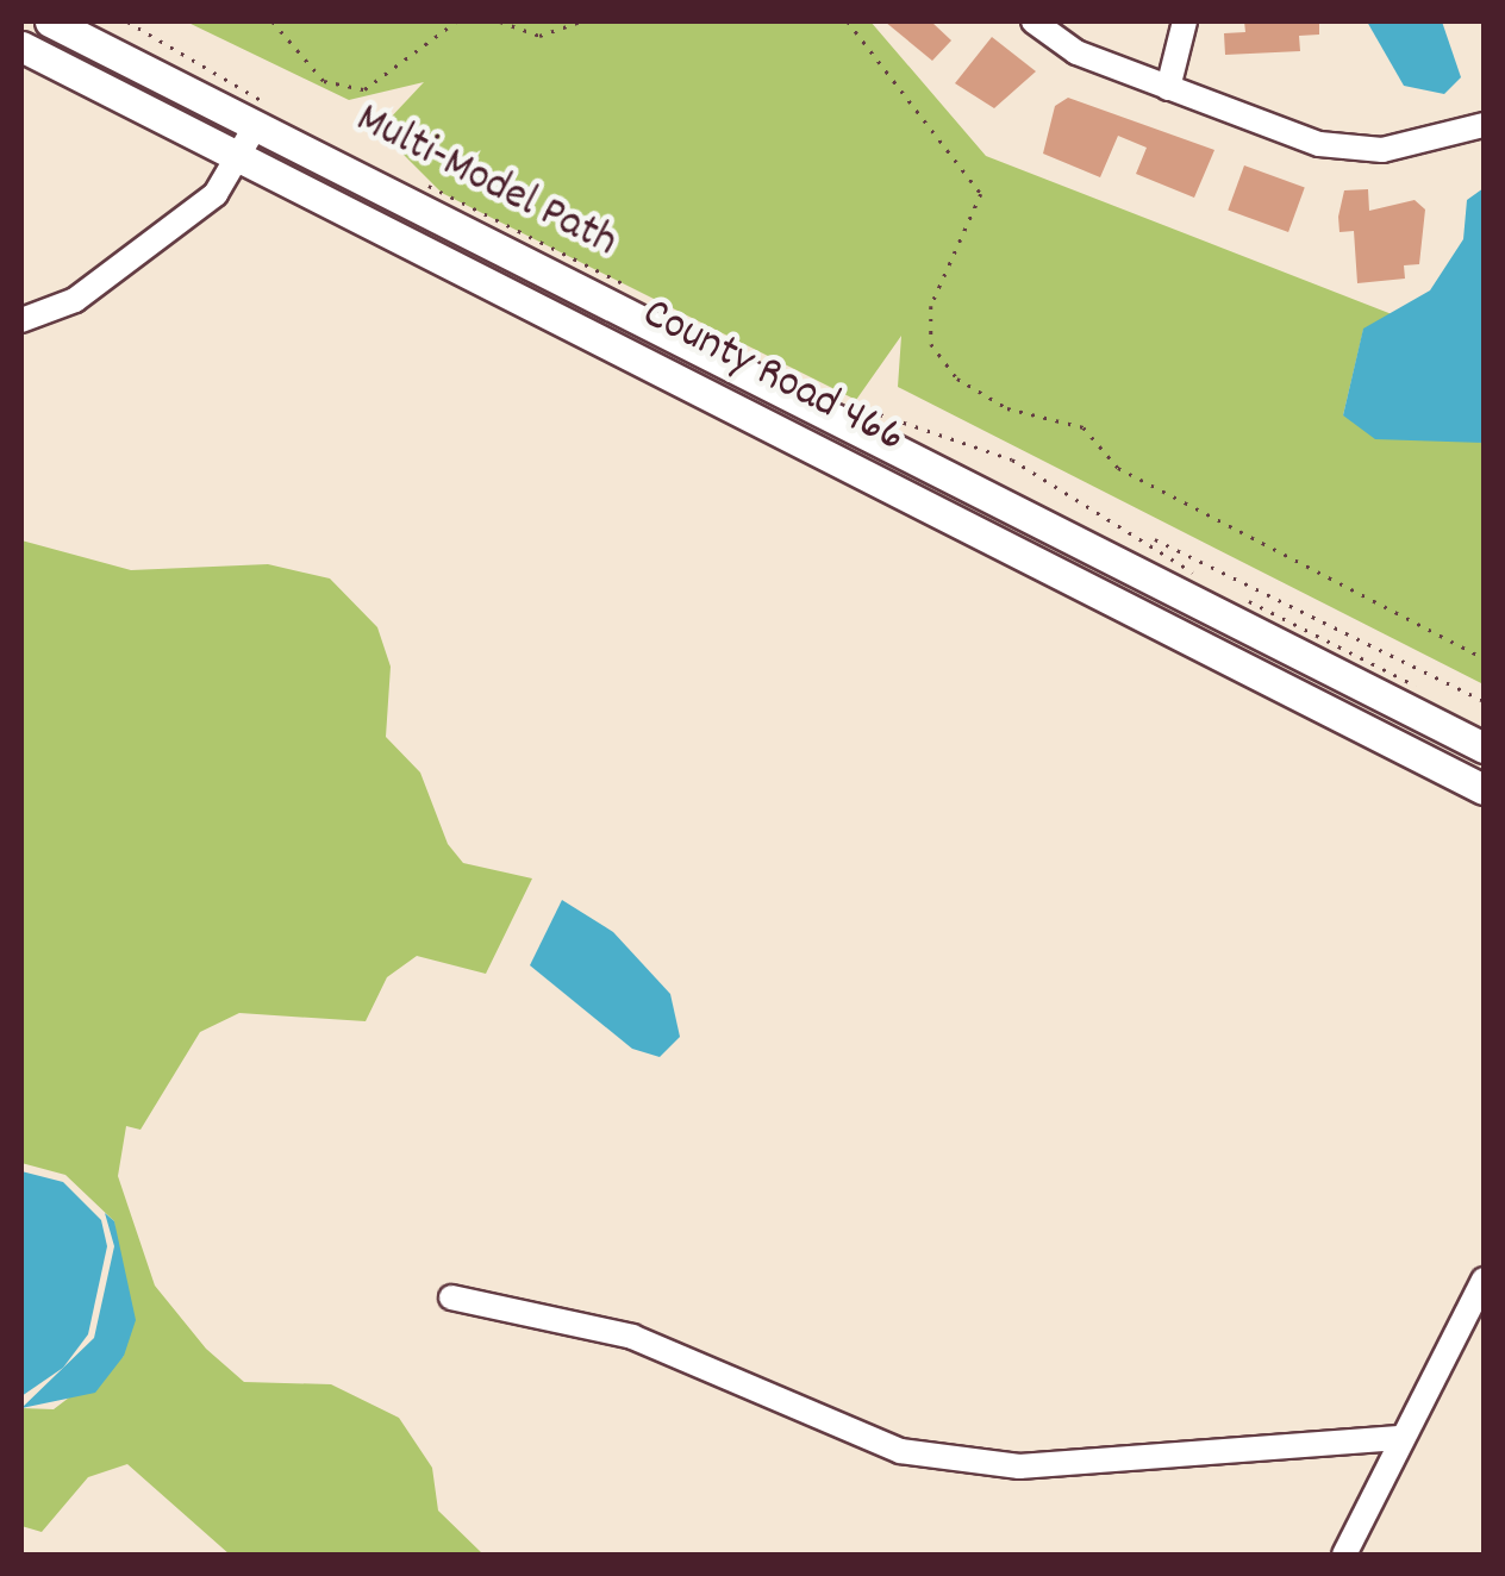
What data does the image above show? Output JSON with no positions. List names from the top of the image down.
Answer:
{
  "streets": {
    "main road": ["County Road 466"],
    "path": ["Multi-Model Path"]
  }
}
